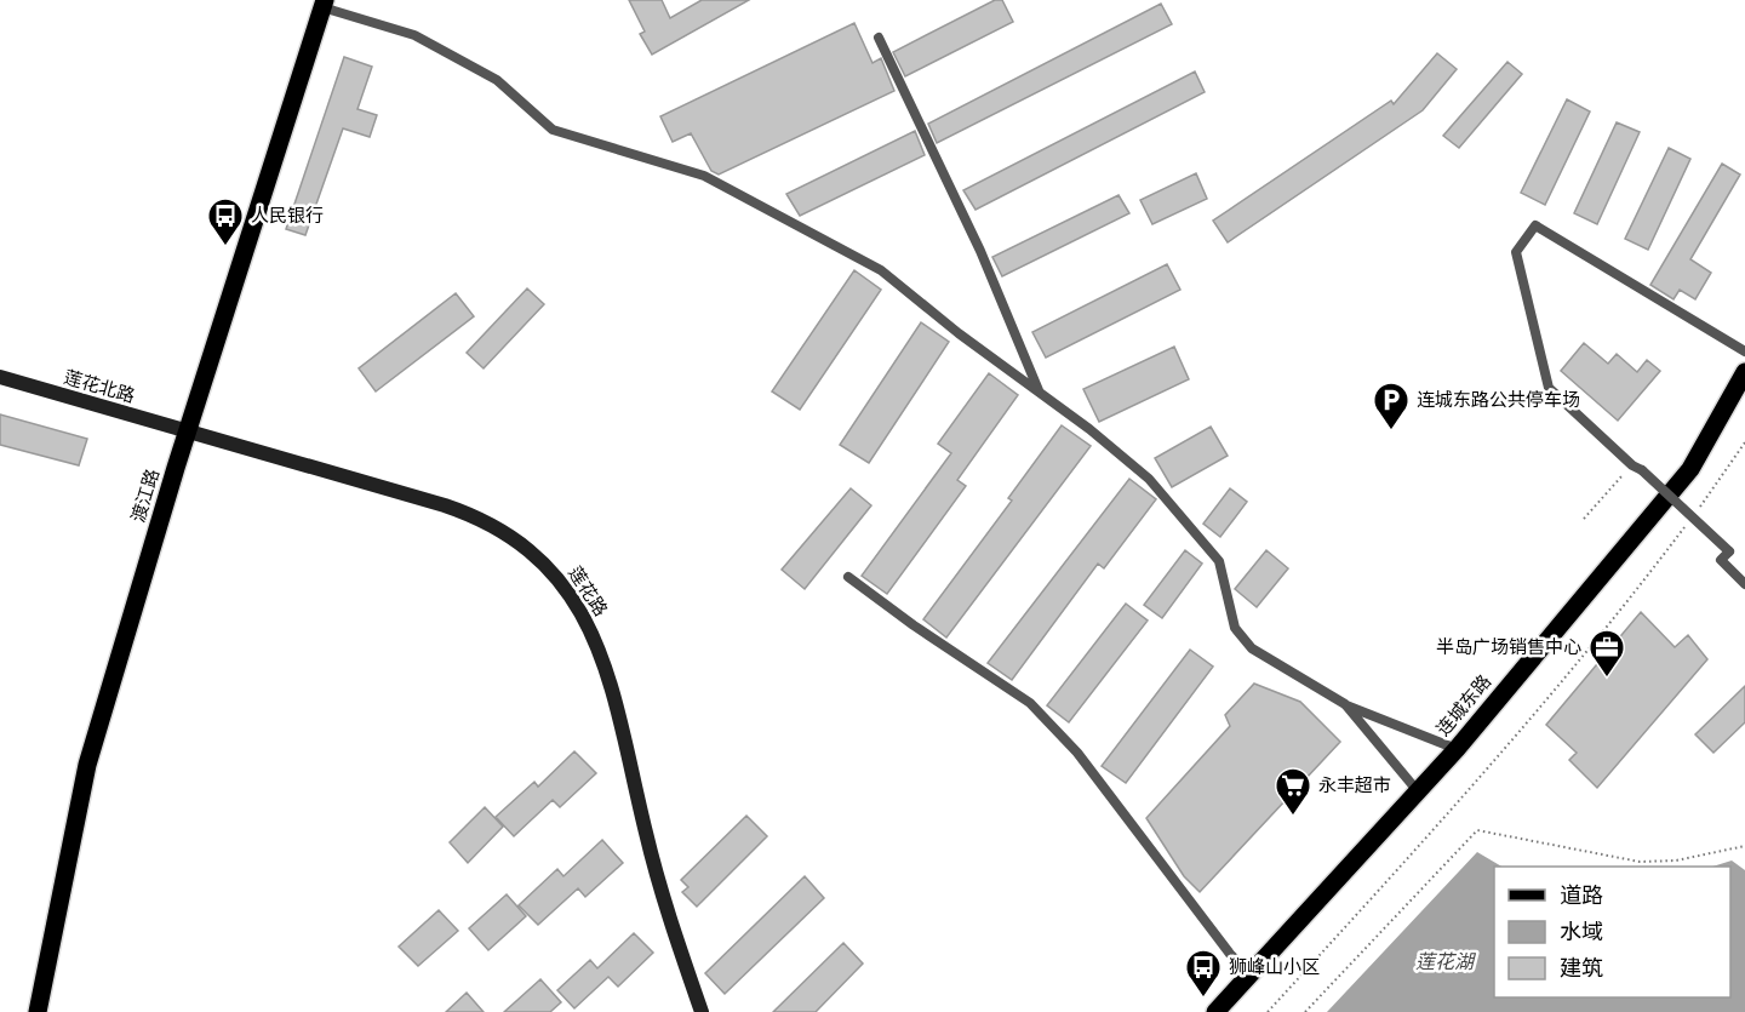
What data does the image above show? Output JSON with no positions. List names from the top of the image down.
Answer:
{
  "streets": {
    "main road": [
      "莲花北路",
      "渡江路",
      "莲花路",
      "连城东路"
    ]
  },
  "crossings": [
    ["莲花北路", "渡江路"],
    ["莲花北路", "莲花路"],
    ["渡江路", "莲花路"]
  ],
  "water": ["莲花湖"],
  "places": {
    "bus stop": ["人民银行", "狮峰山小区"],
    "parking": ["连城东路公共停车场"],
    "office": ["半岛广场销售中心"],
    "supermarket": ["永丰超市"]
  },
  "legend": ["道路", "水域", "建筑"]
}
